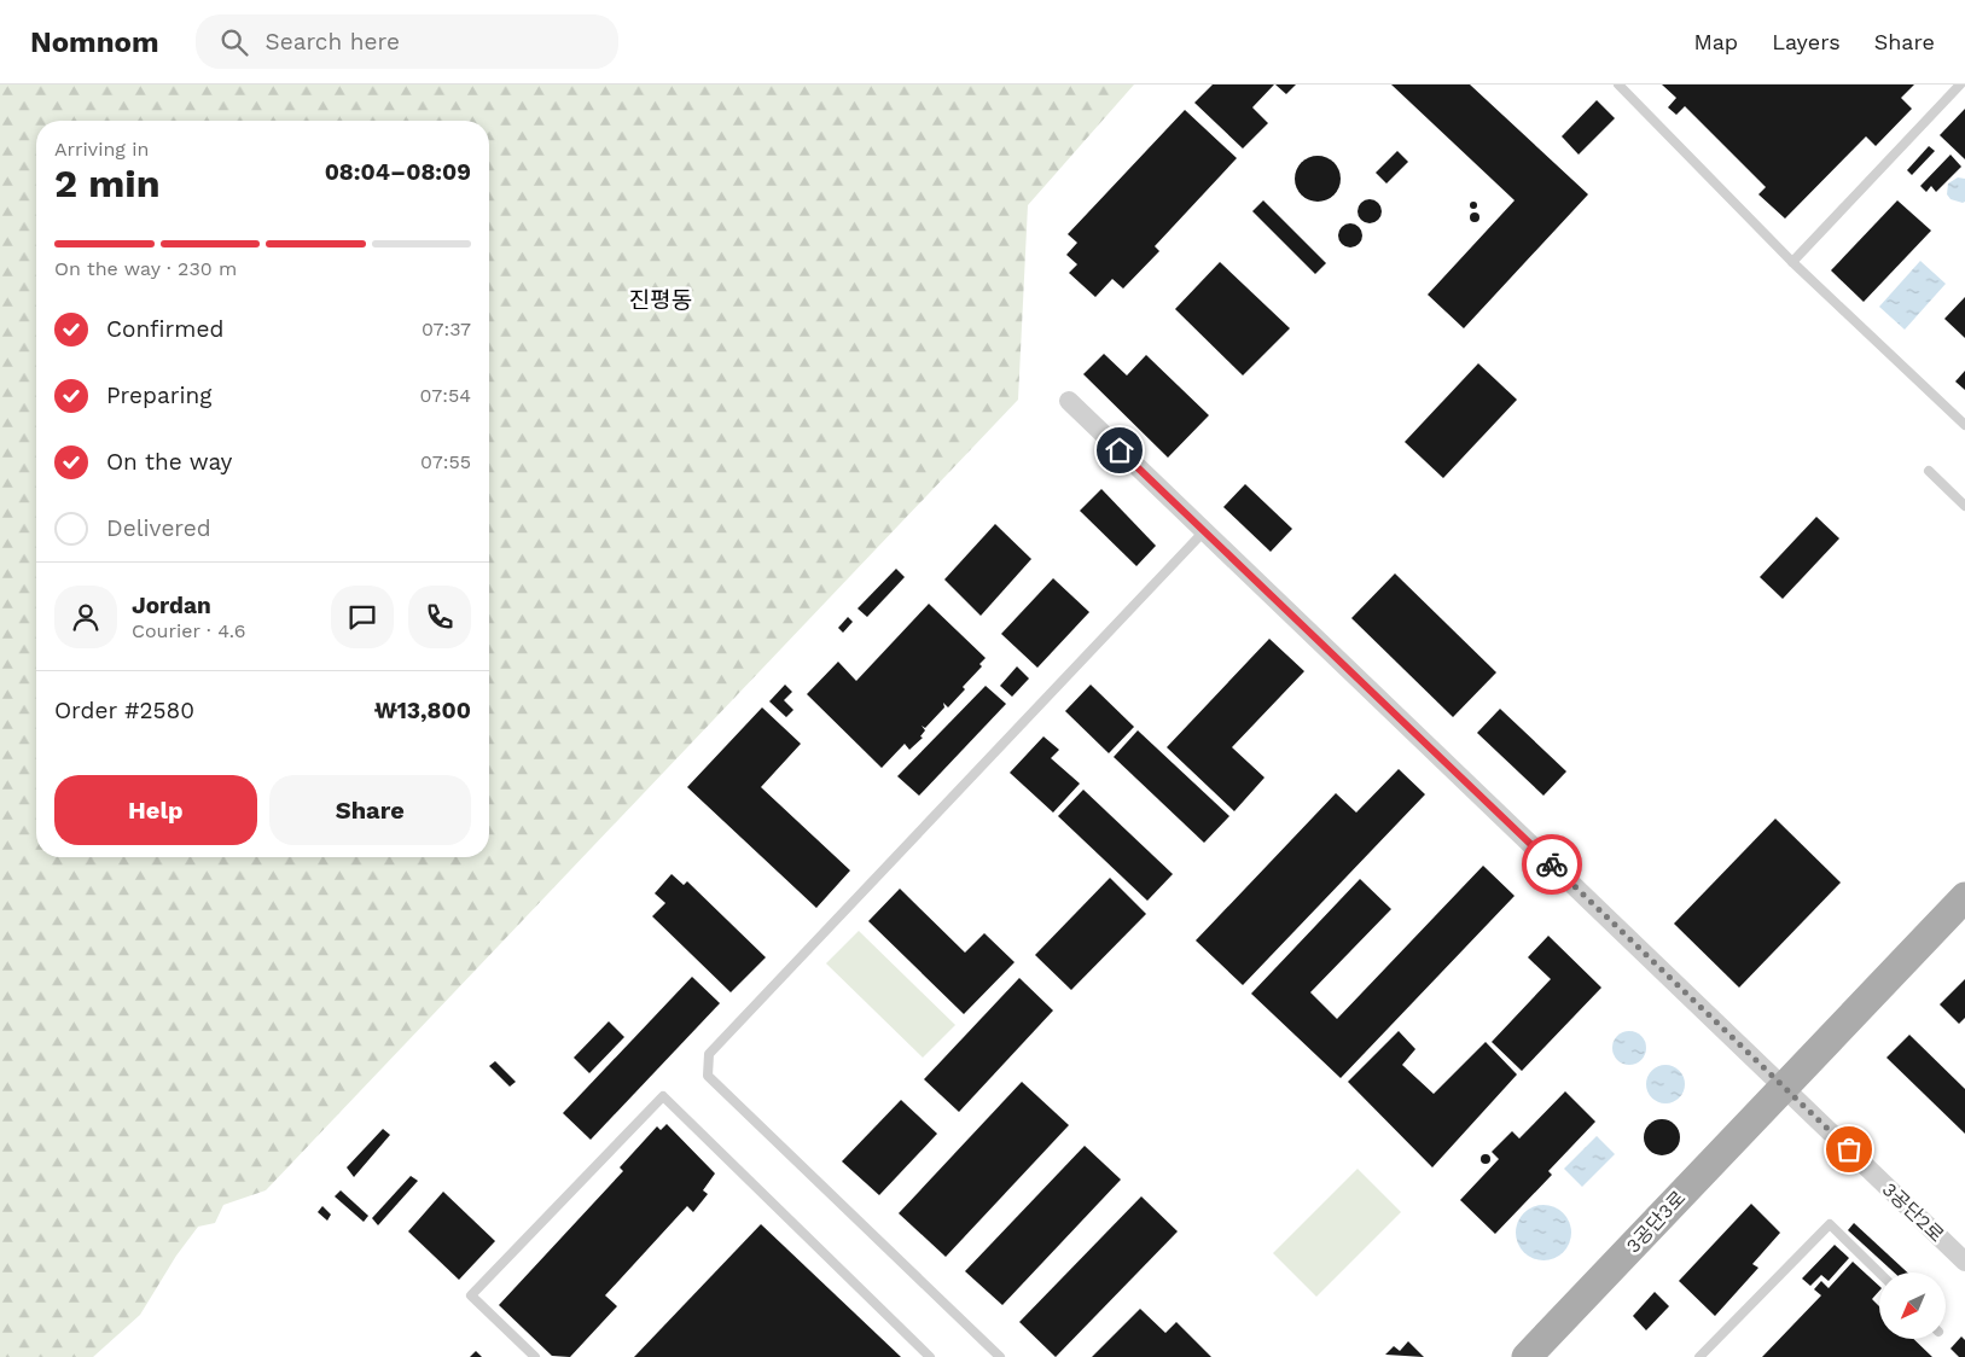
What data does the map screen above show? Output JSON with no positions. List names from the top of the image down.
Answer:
{
  "streets": {
    "main road": ["3공단3로"],
    "street": ["3공단2로"]
  },
  "crossings": [
    ["3공단2로", "3공단3로"]
  ],
  "districts": ["진평동"],
  "north": "bottom left",
  "page": {
    "header": "Nomnom",
    "search": "Search here",
    "nav": ["Map", "Layers", "Share"],
    "heading": ["2 min", "Arriving in", "08:04–08:09"],
    "panel": [
      "Jordan",
      "Courier · 4.6",
      "Order #2580",
      "₩13,800"
    ],
    "bar": "On the way · 230 m",
    "list": [
      ["Confirmed", "07:37"],
      ["Preparing", "07:54"],
      ["On the way", "07:55"],
      "Delivered"
    ],
    "buttons": ["Help", "Share"]
  }
}
